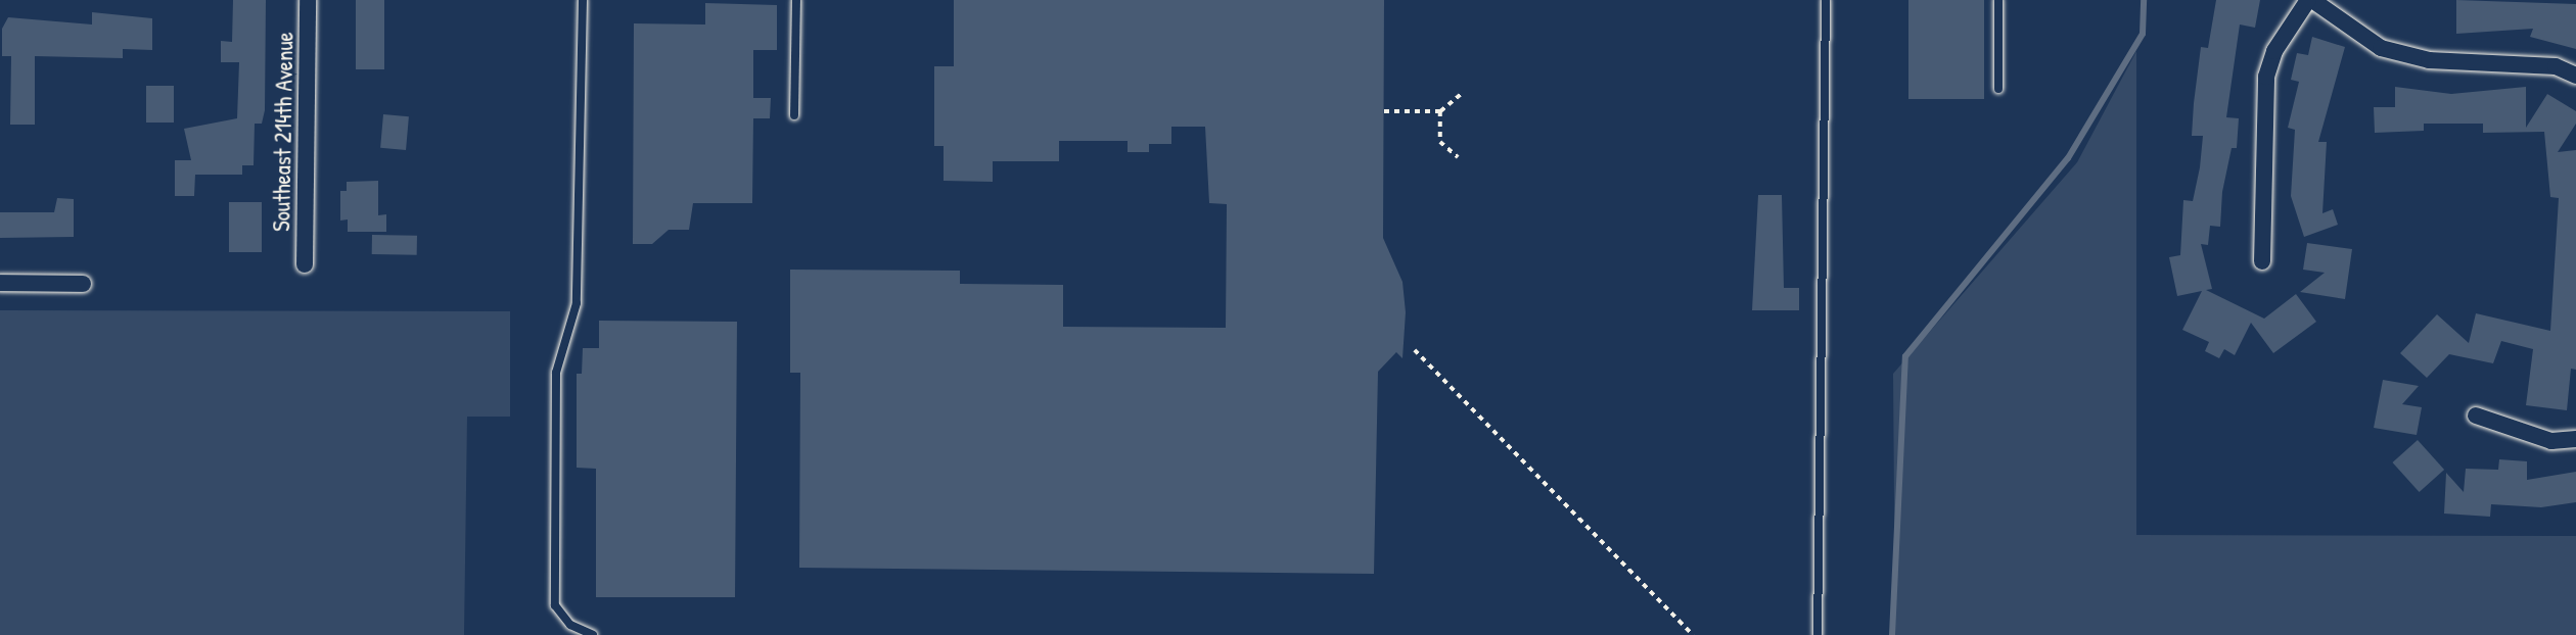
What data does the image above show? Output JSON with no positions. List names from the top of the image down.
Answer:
{
  "streets": {
    "street": ["Southeast 214th Avenue"]
  }
}
